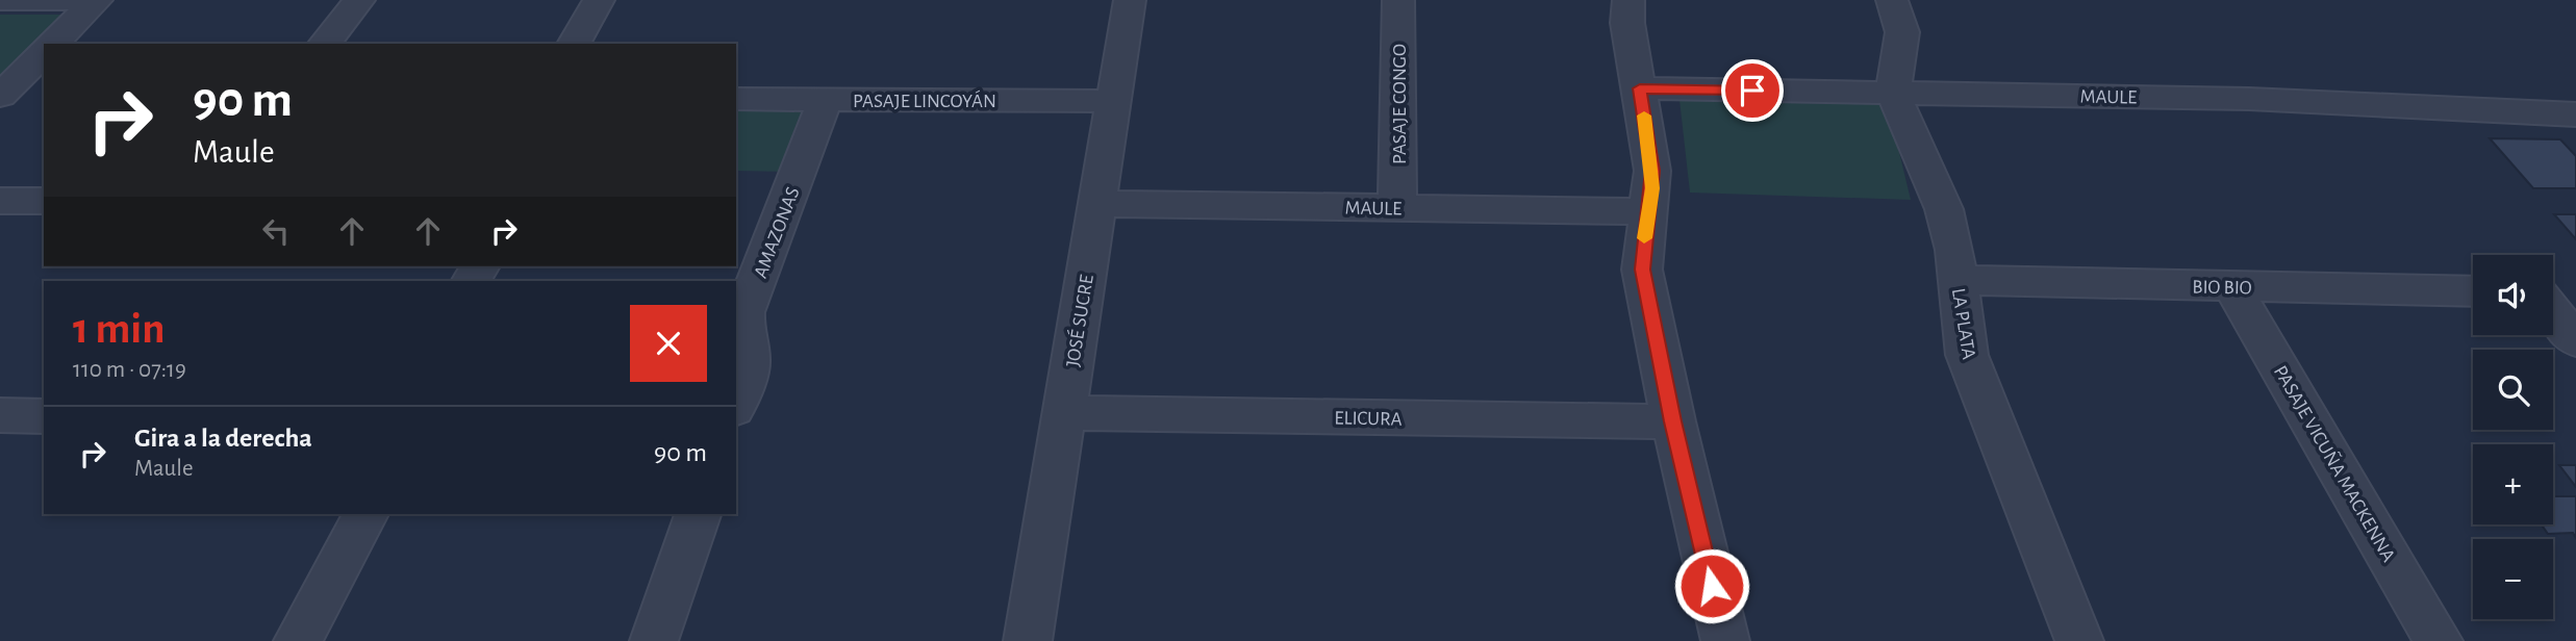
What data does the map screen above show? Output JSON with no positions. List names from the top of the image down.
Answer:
{
  "streets": {
    "street": [
      "MAULE",
      "PASAJE LINCOYÁN",
      "PASAJE CONGO",
      "AMAZONAS",
      "BIO BIO",
      "JOSÉ SUCRE",
      "LA PLATA",
      "ELICURA",
      "PASAJE VICUÑA MACKENNA"
    ]
  },
  "crossings": [
    ["MAULE", "PASAJE CONGO"],
    ["MAULE", "JOSÉ SUCRE"],
    ["MAULE", "LA PLATA"],
    ["PASAJE LINCOYÁN", "AMAZONAS"],
    ["PASAJE LINCOYÁN", "JOSÉ SUCRE"],
    ["BIO BIO", "LA PLATA"],
    ["BIO BIO", "PASAJE VICUÑA MACKENNA"],
    ["JOSÉ SUCRE", "ELICURA"]
  ],
  "page": {
    "turn": ["90 m", "Maule"],
    "map_buttons": ["+", "−"],
    "heading": ["1 min", "110 m · 07:19"],
    "list": [
      {
        "name": "Gira a la derecha",
        "note": "Maule",
        "value": "90 m"
      }
    ]
  }
}
